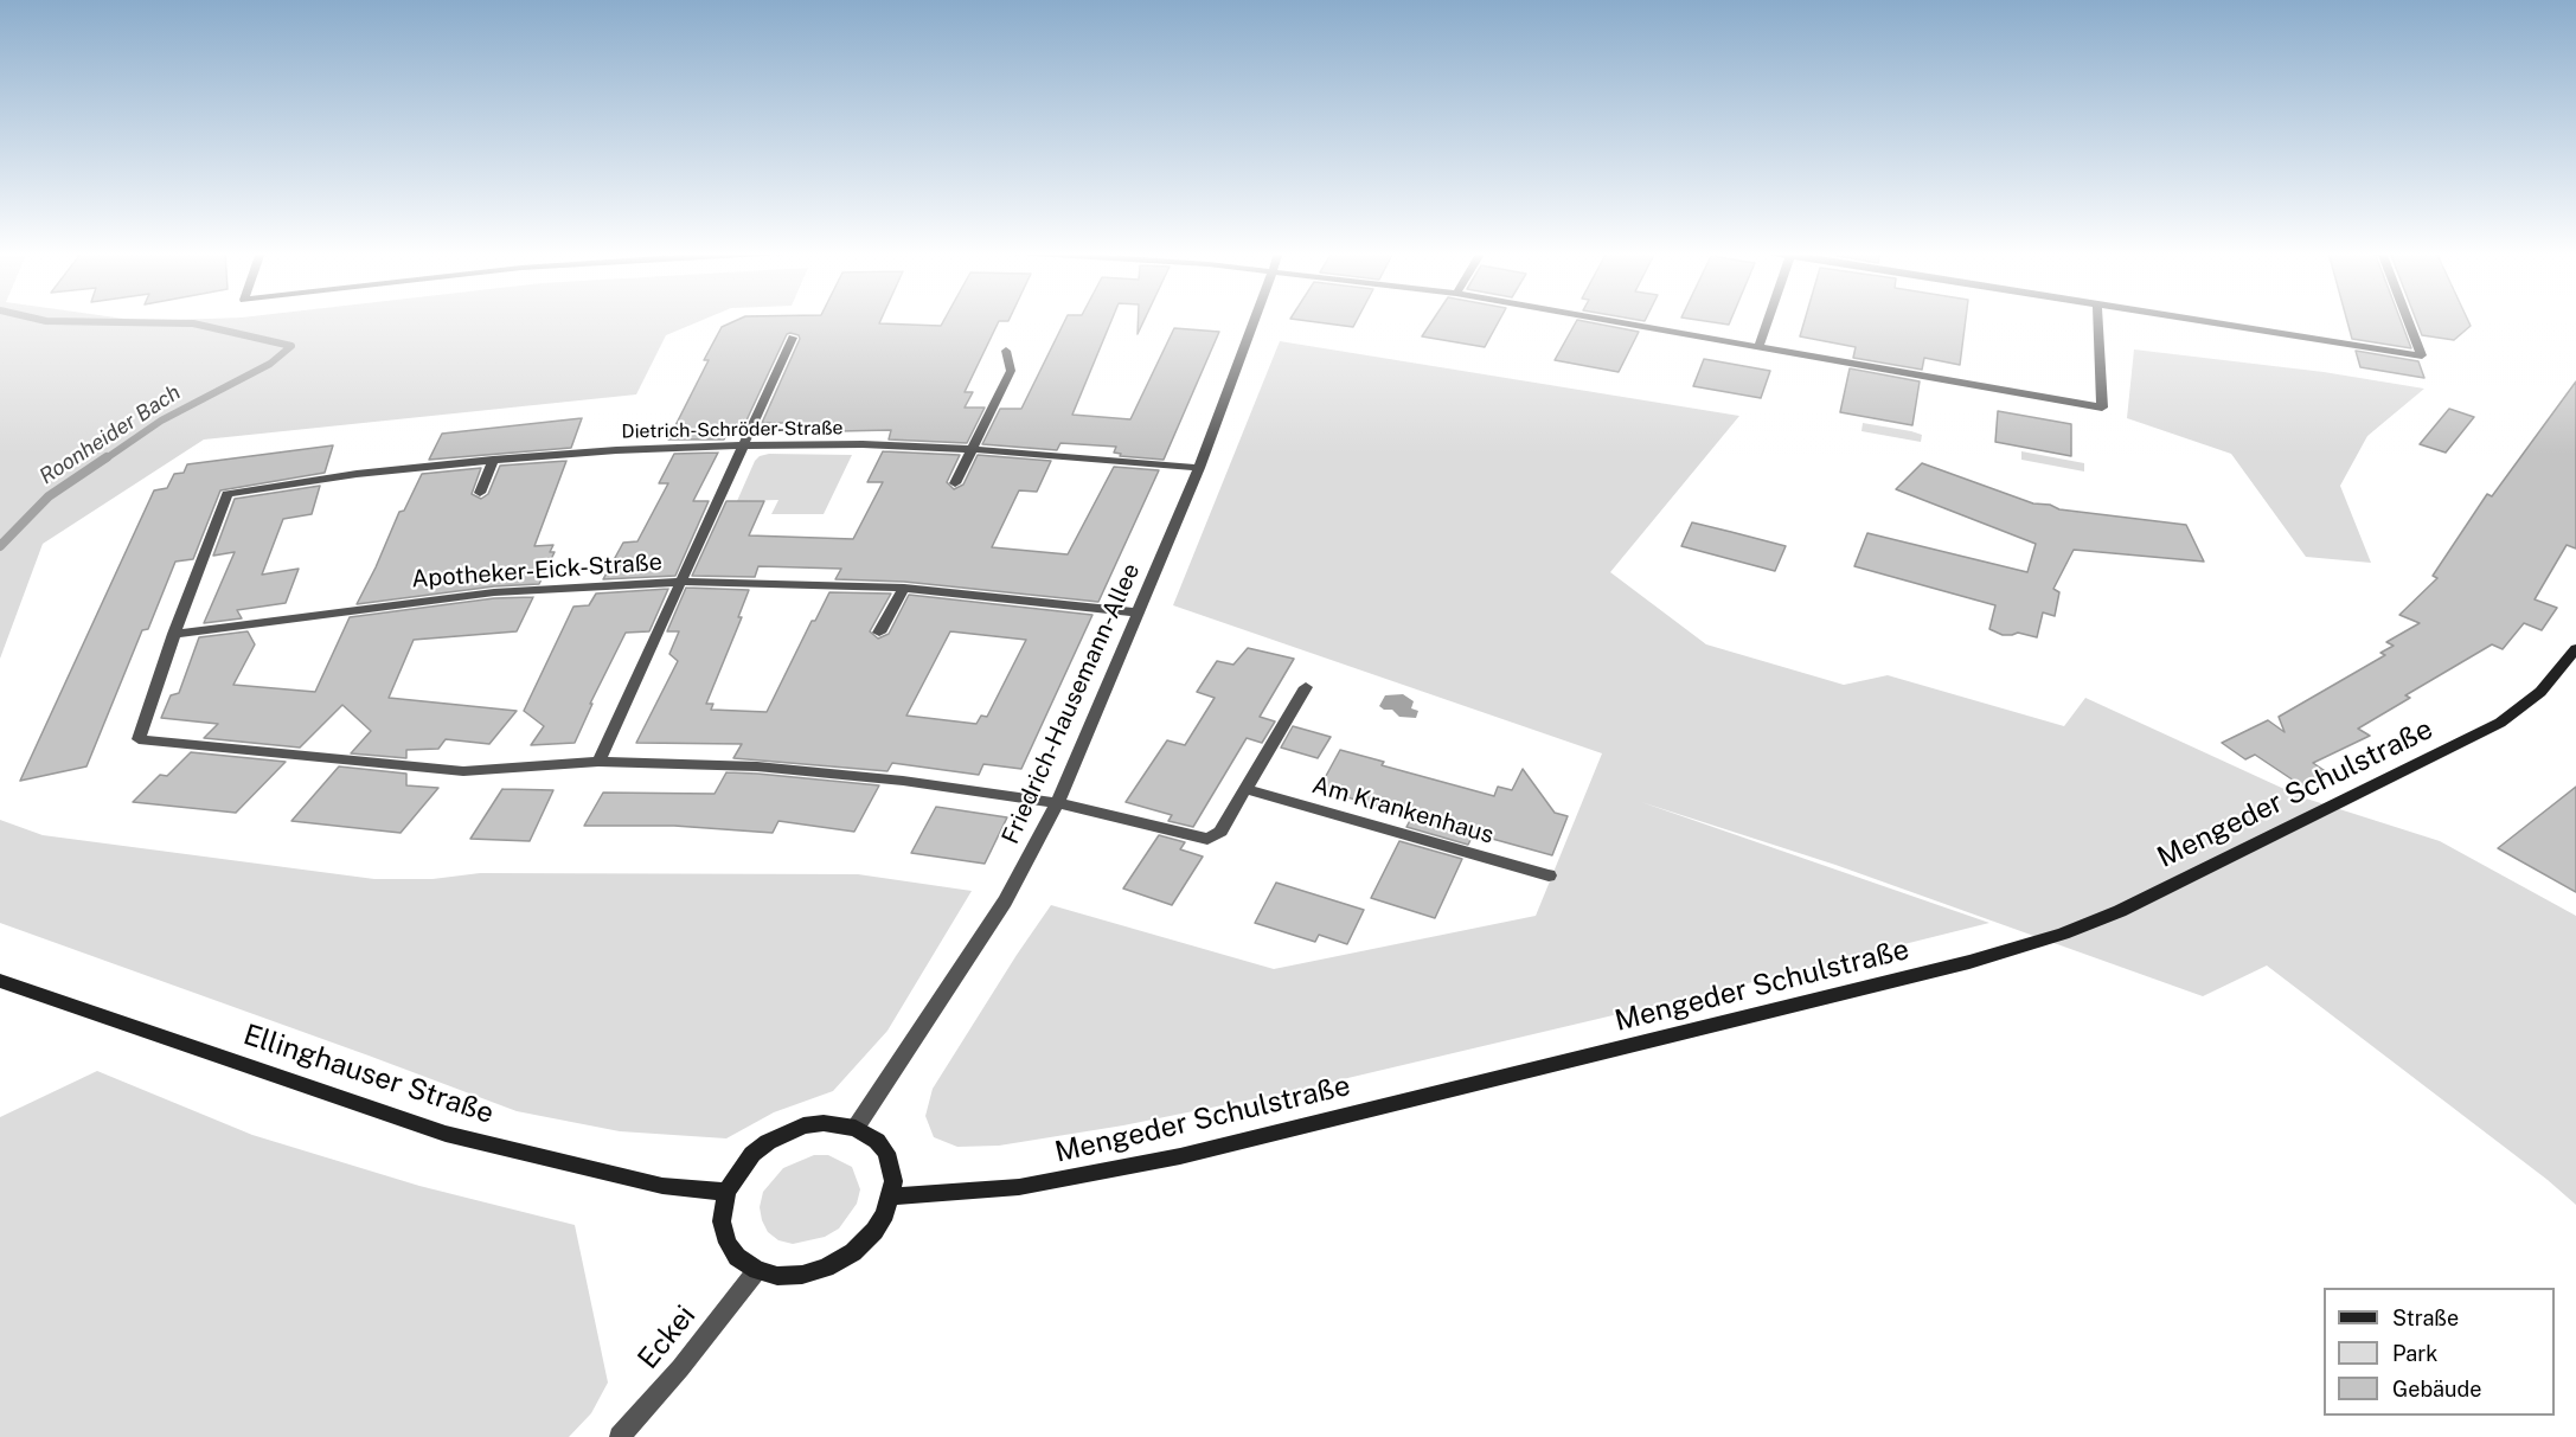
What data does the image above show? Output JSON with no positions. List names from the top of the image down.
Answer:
{
  "streets": {
    "main road": ["Mengeder Schulstraße", "Ellinghauser Straße"],
    "street": [
      "Dietrich-Schröder-Straße",
      "Apotheker-Eick-Straße",
      "Friedrich-Hausemann-Allee",
      "Am Krankenhaus",
      "Eckei"
    ]
  },
  "crossings": [
    ["Dietrich-Schröder-Straße", "Apotheker-Eick-Straße"],
    ["Dietrich-Schröder-Straße", "Friedrich-Hausemann-Allee"],
    ["Apotheker-Eick-Straße", "Friedrich-Hausemann-Allee"],
    ["Friedrich-Hausemann-Allee", "Mengeder Schulstraße"],
    ["Friedrich-Hausemann-Allee", "Ellinghauser Straße"],
    ["Friedrich-Hausemann-Allee", "Eckei"],
    ["Mengeder Schulstraße", "Ellinghauser Straße"],
    ["Mengeder Schulstraße", "Eckei"],
    ["Ellinghauser Straße", "Eckei"]
  ],
  "water": ["Roonheider Bach"],
  "legend": ["Straße", "Park", "Gebäude"]
}
